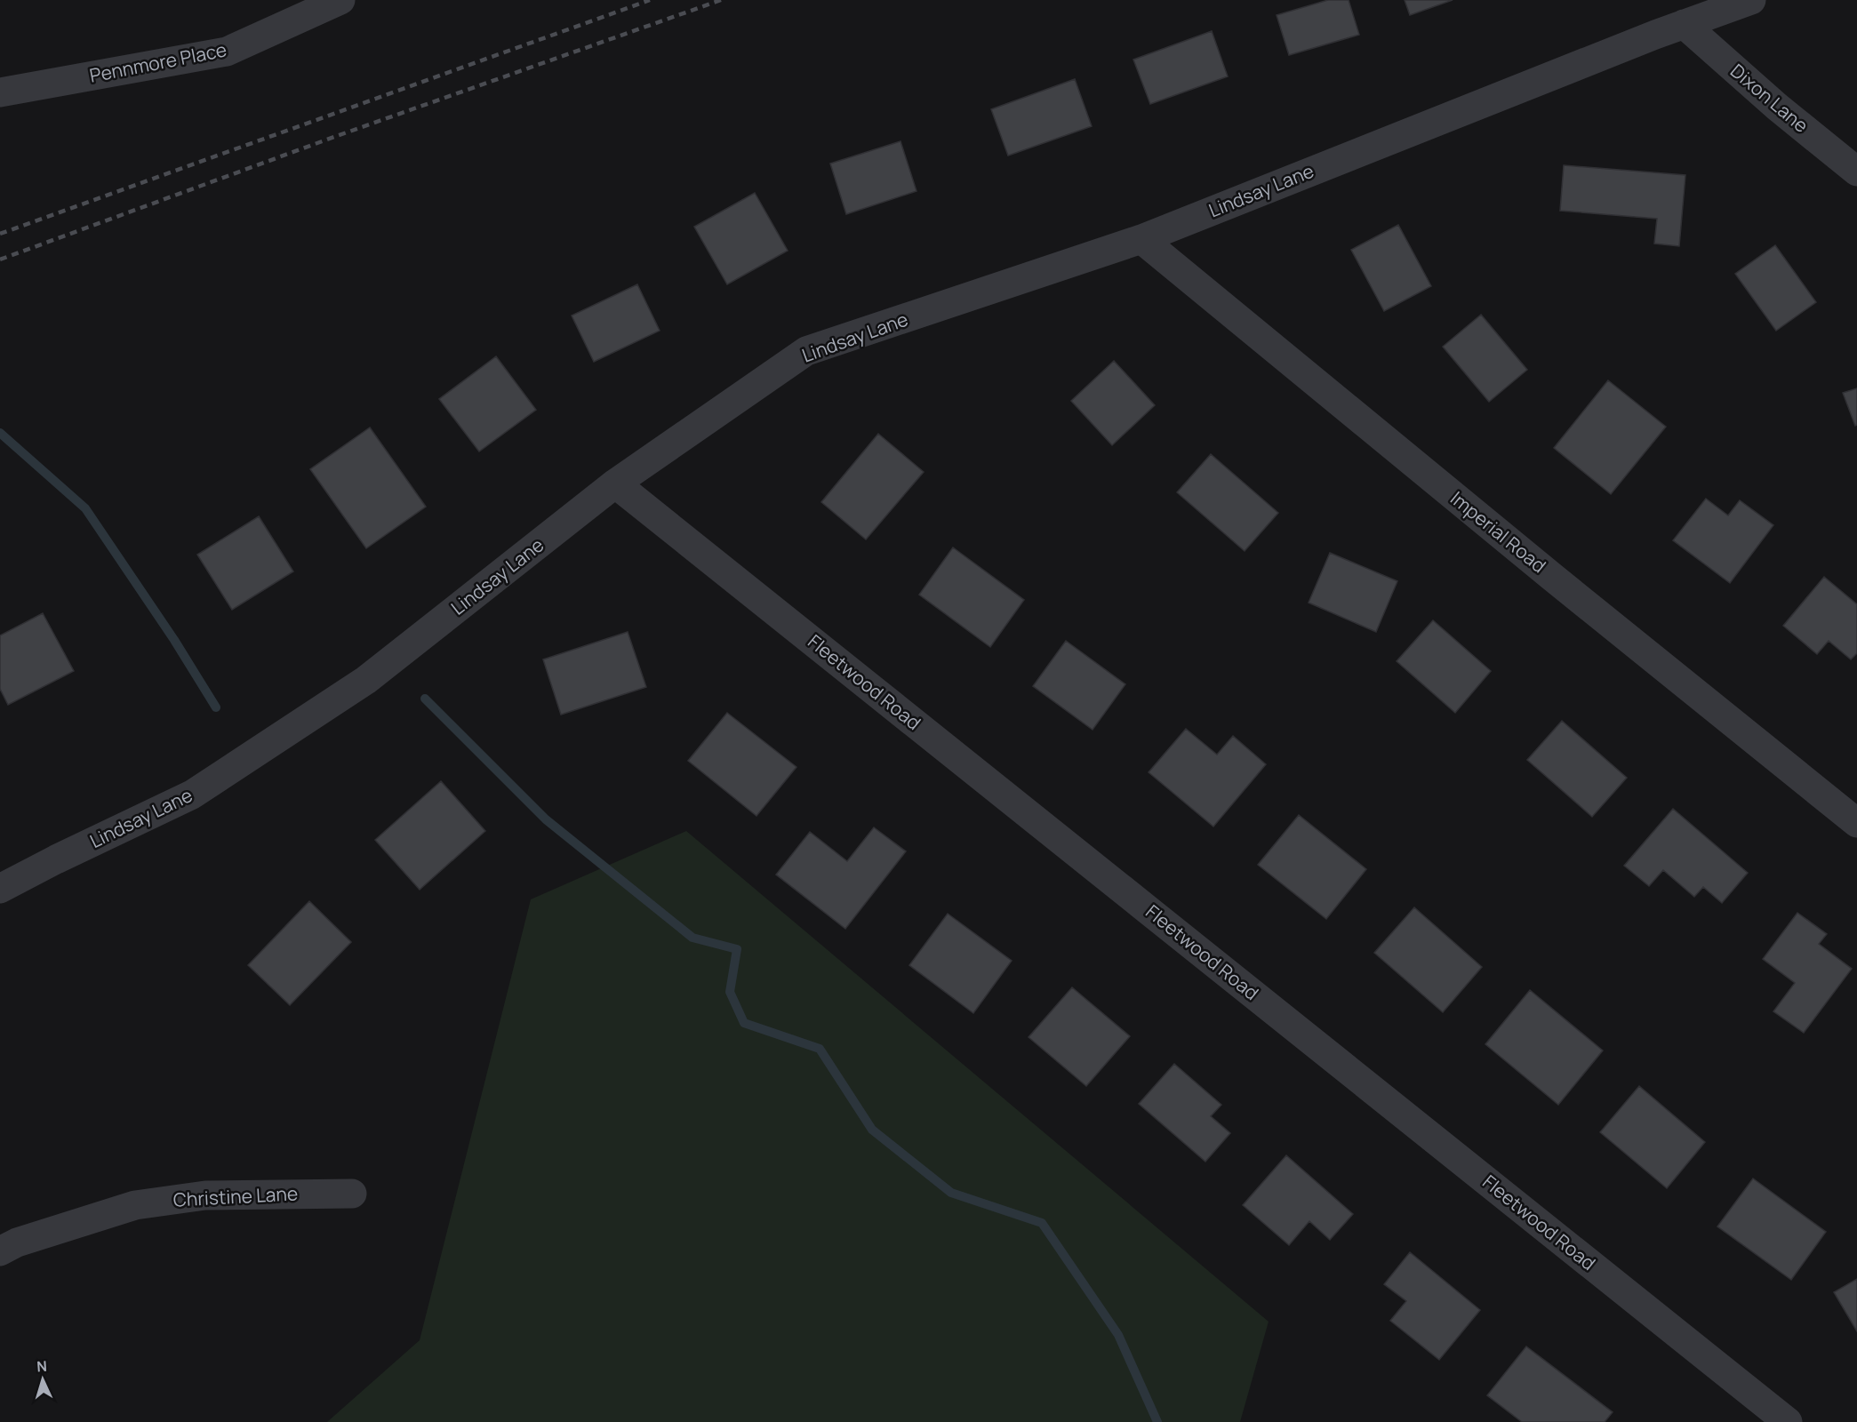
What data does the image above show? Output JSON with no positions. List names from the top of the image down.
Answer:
{
  "streets": {
    "street": [
      "Pennmore Place",
      "Dixon Lane",
      "Lindsay Lane",
      "Imperial Road",
      "Fleetwood Road",
      "Christine Lane"
    ]
  },
  "crossings": [
    ["Dixon Lane", "Lindsay Lane"],
    ["Lindsay Lane", "Imperial Road"],
    ["Lindsay Lane", "Fleetwood Road"]
  ],
  "north": "top"
}
